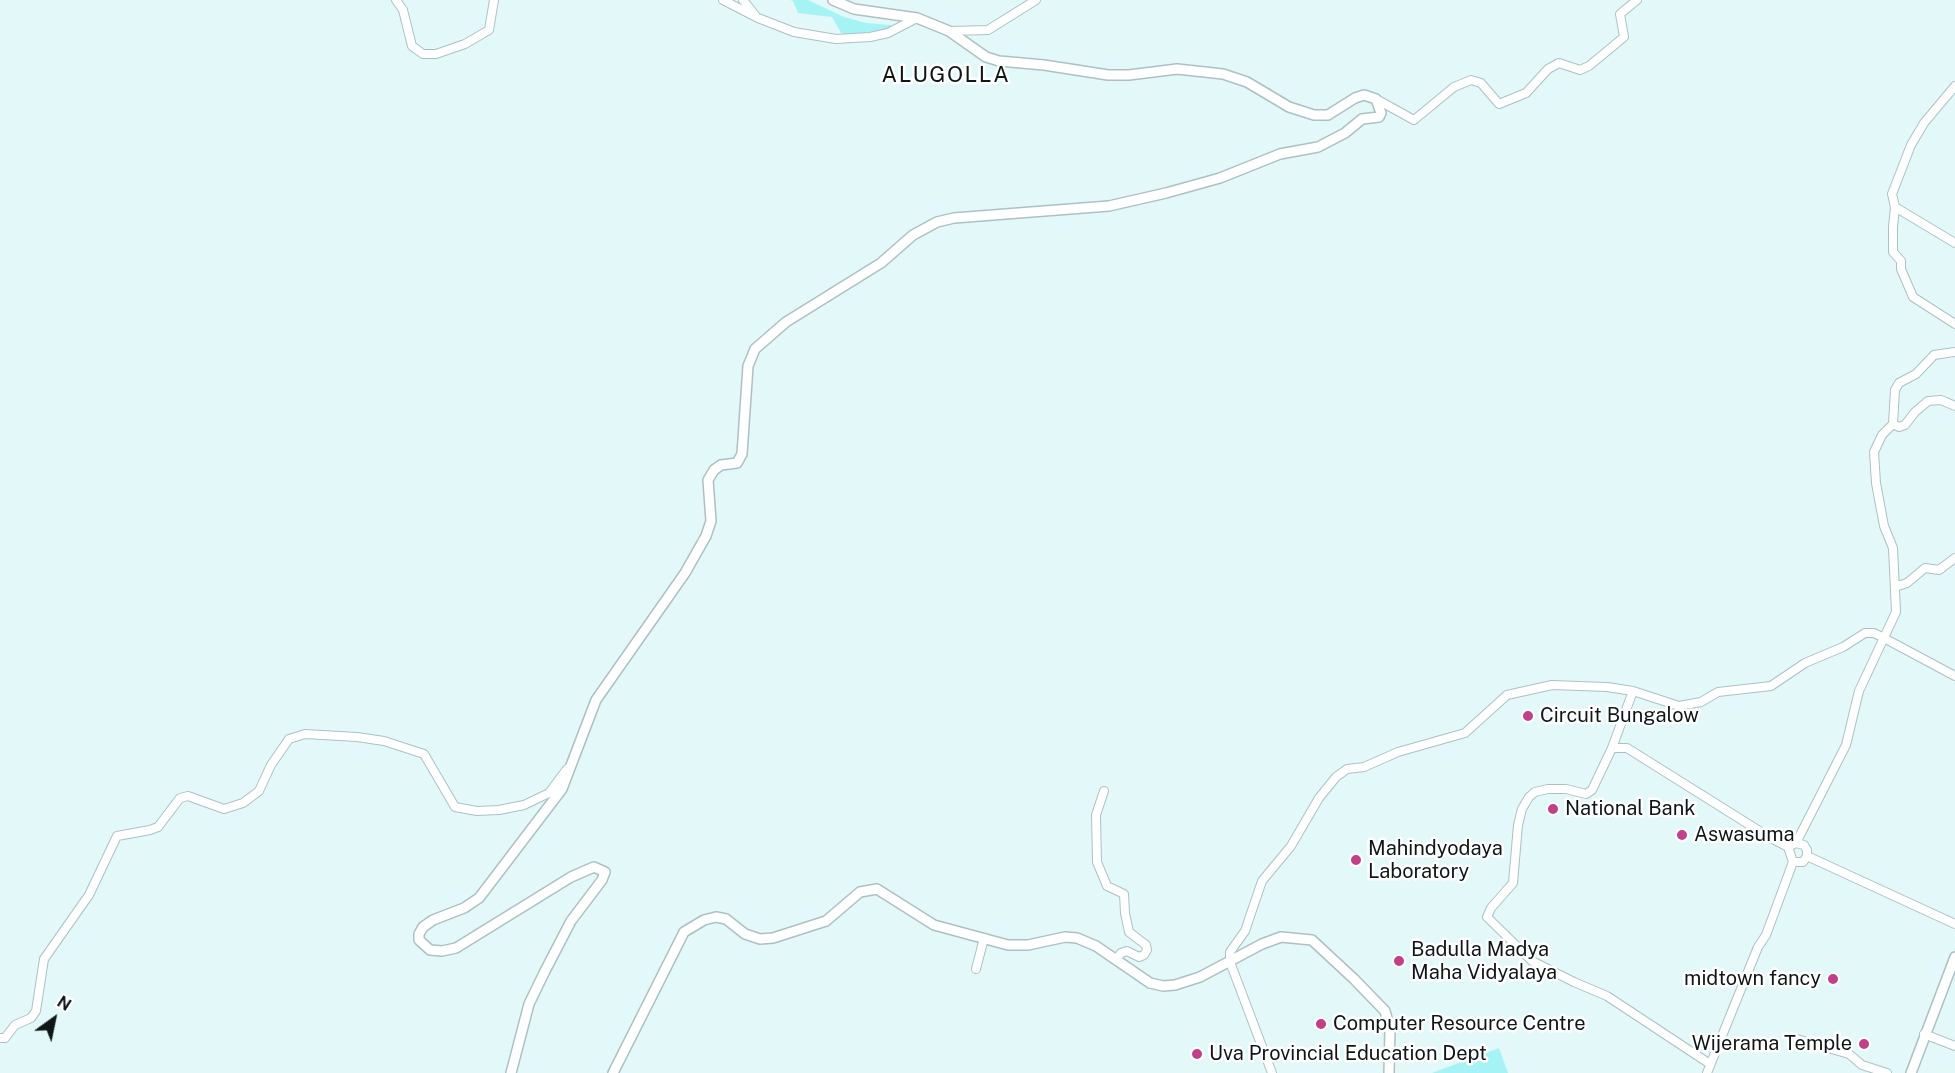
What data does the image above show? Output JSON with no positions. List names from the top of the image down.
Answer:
{
  "districts": ["ALUGOLLA"],
  "places": [
    "Circuit Bungalow",
    "National Bank",
    "Aswasuma",
    "Mahindyodaya Laboratory",
    "Badulla Madya Maha Vidyalaya",
    "midtown fancy",
    "Computer Resource Centre",
    "Wijerama Temple",
    "Uva Provincial Education Dept"
  ],
  "north": "top right"
}
